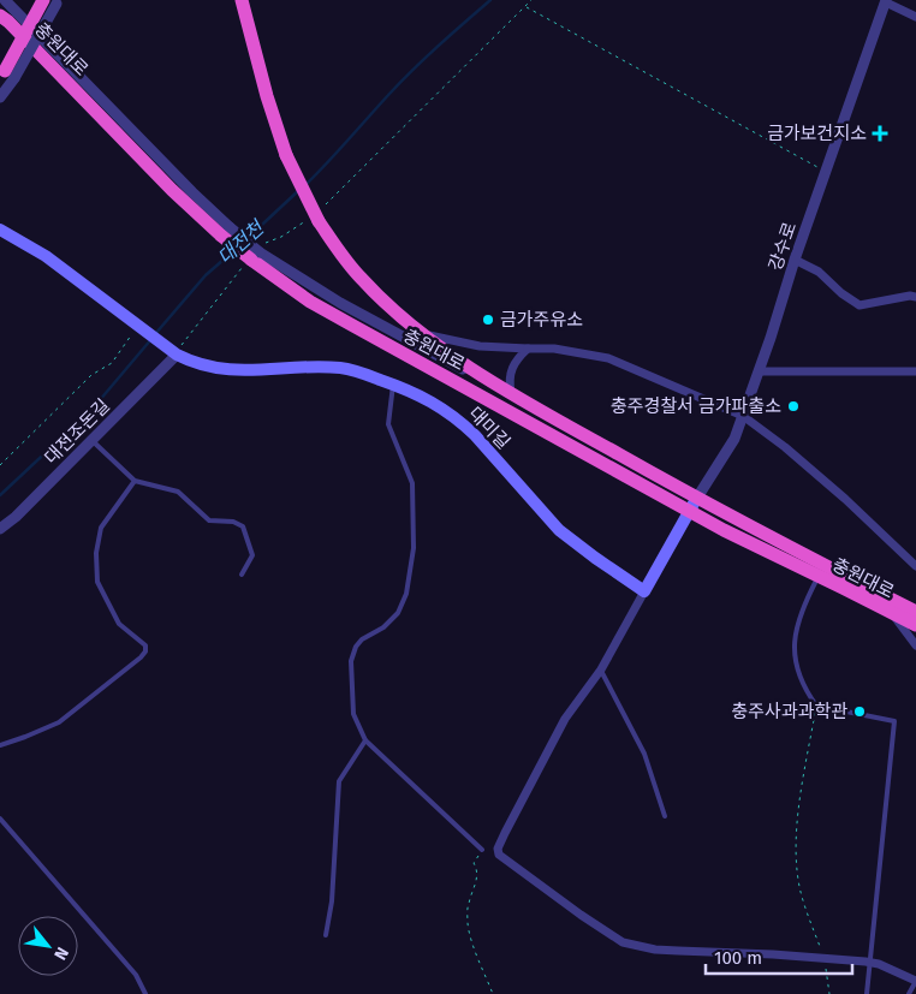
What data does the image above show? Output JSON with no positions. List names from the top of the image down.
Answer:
{
  "streets": {
    "highway": ["충원대로"],
    "main road": ["대미길"],
    "street": ["강수로", "대전조돈길"]
  },
  "crossings": [
    ["충원대로", "강수로"],
    ["대미길", "대전조돈길"]
  ],
  "water": ["대전천"],
  "places": {
    "health": ["금가보건지소"],
    "other": ["금가주유소", "충주경찰서 금가파출소", "충주사과과학관"]
  },
  "scale_bar": "100 m",
  "north": "bottom right"
}
